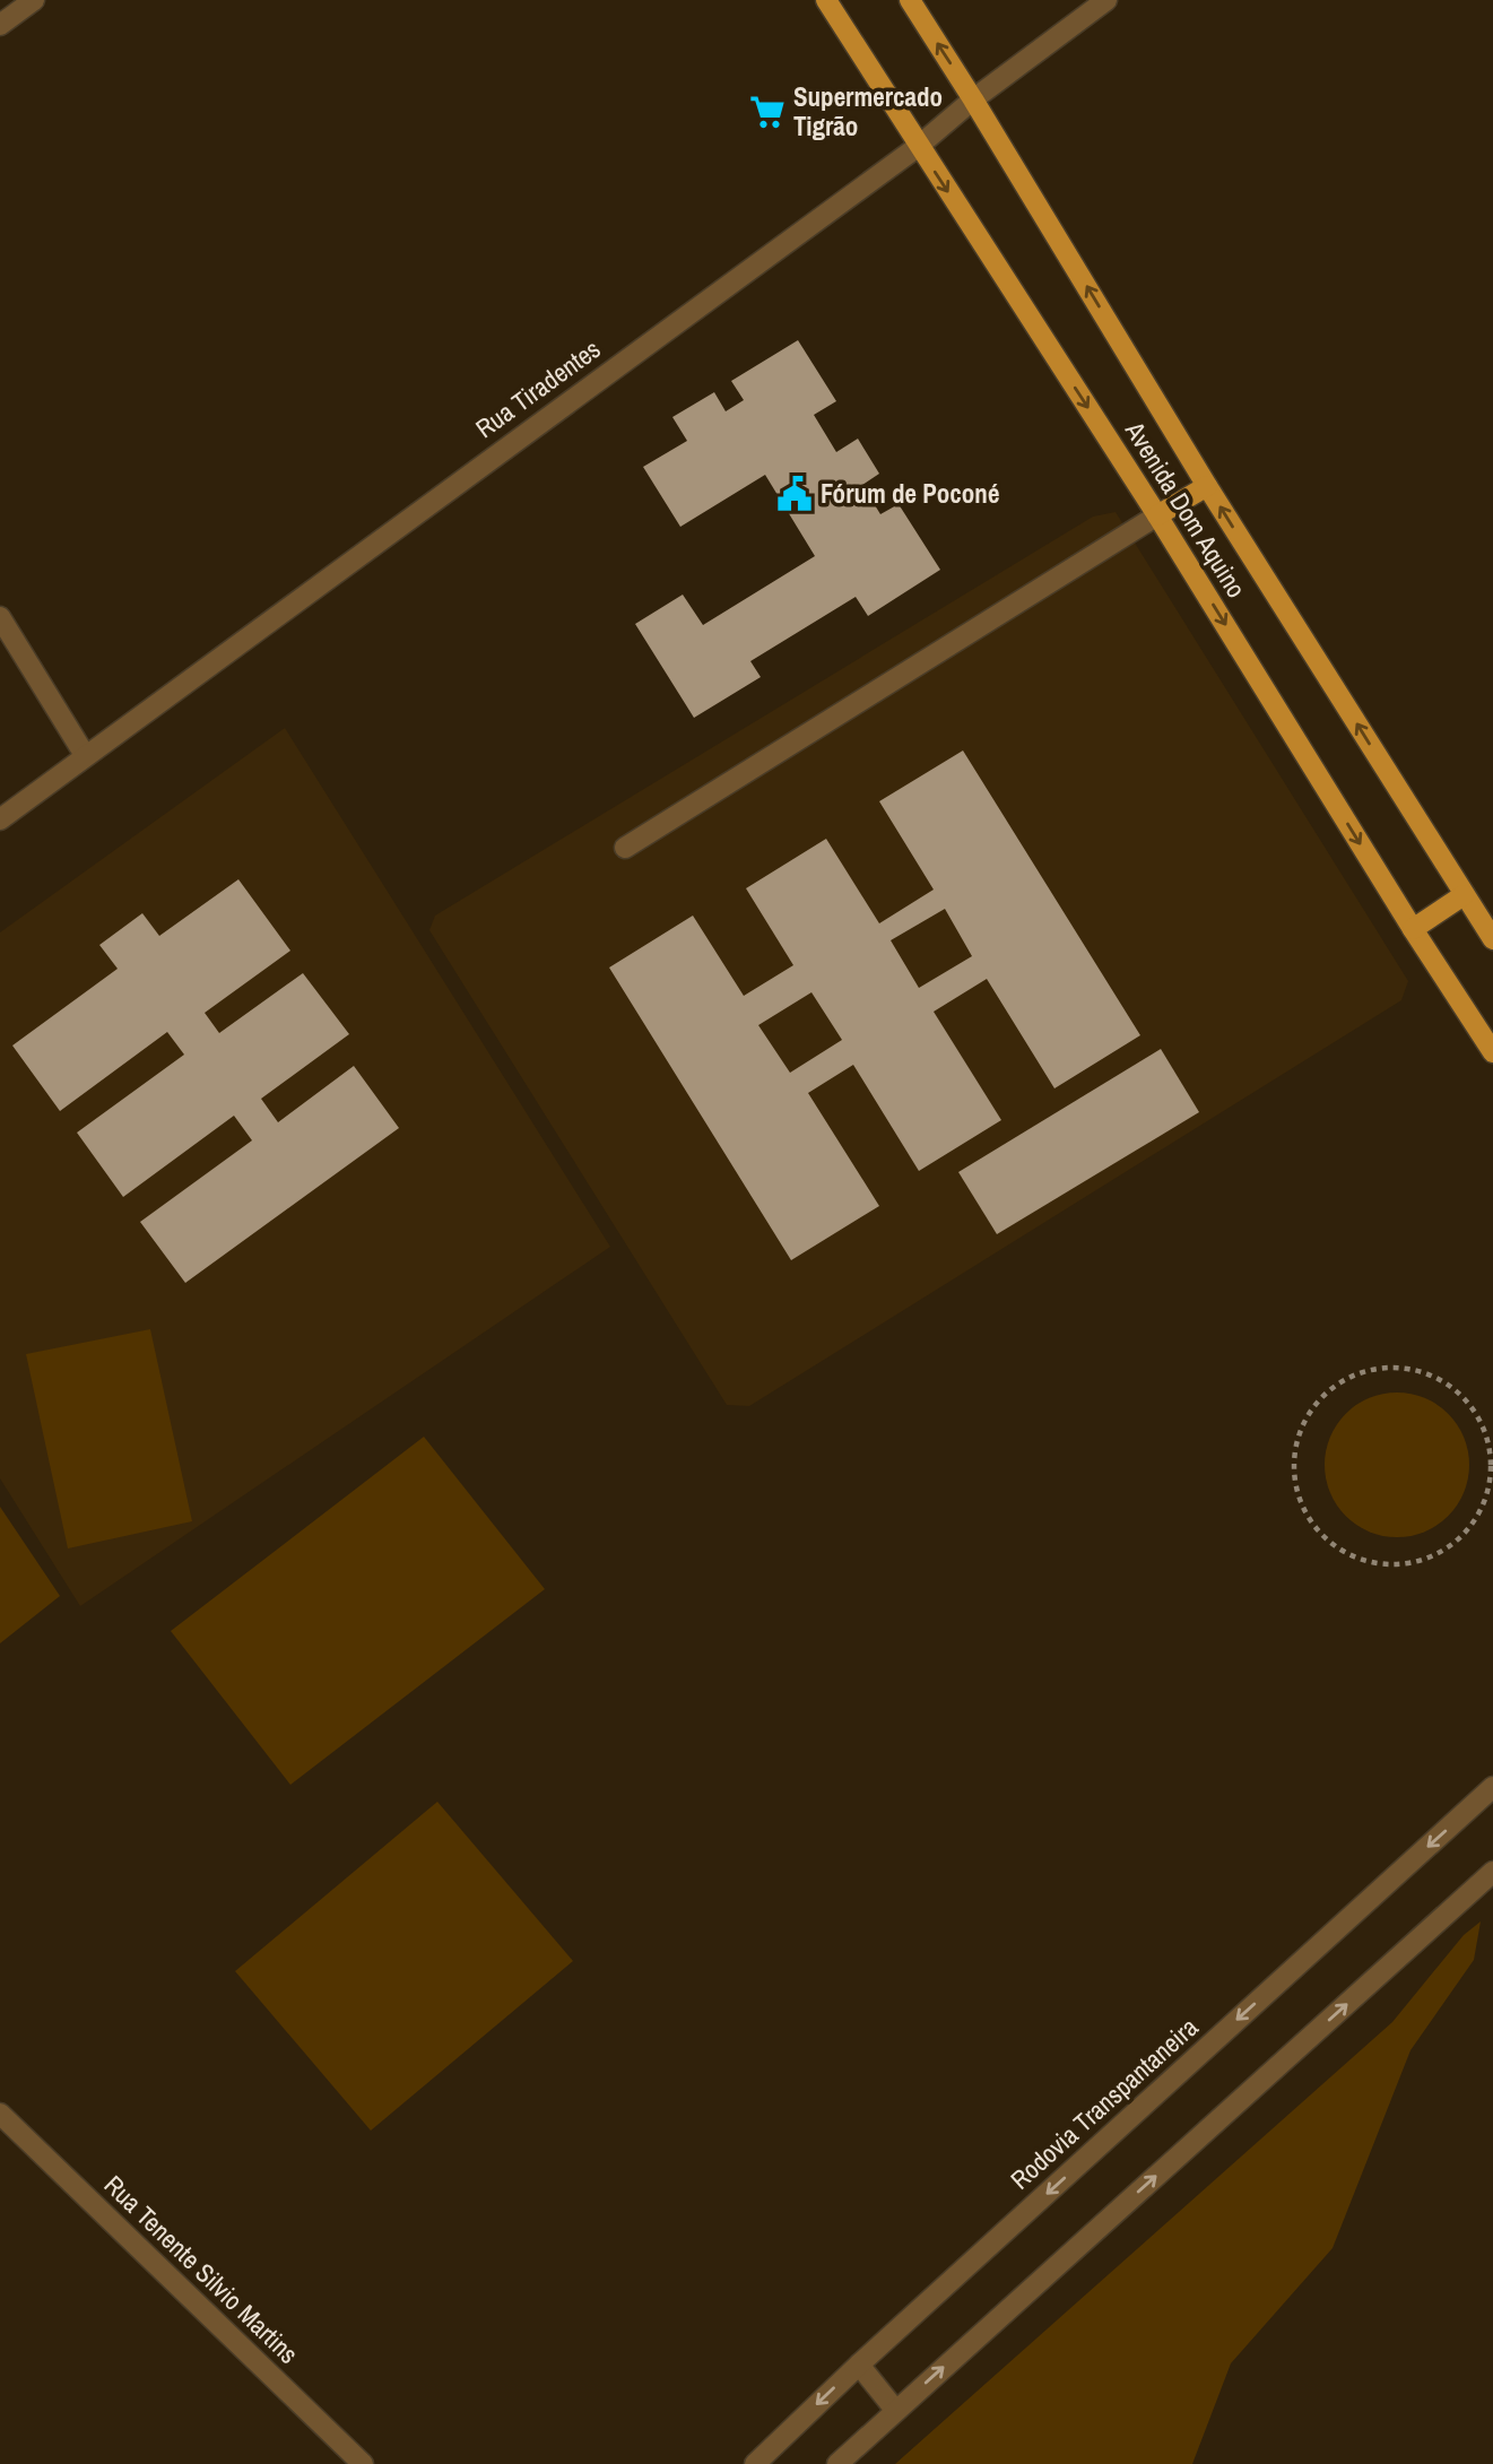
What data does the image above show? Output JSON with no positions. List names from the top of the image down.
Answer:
{
  "streets": {
    "main road": ["Avenida Dom Aquino"],
    "street": ["Rua Tiradentes", "Rodovia Transpantaneira", "Rua Tenente Silvio Martins"]
  },
  "crossings": [
    ["Rua Tiradentes", "Avenida Dom Aquino"]
  ],
  "places": {
    "supermarket": ["Supermercado Tigrão"],
    "public building": ["Fórum de Poconé"]
  }
}
